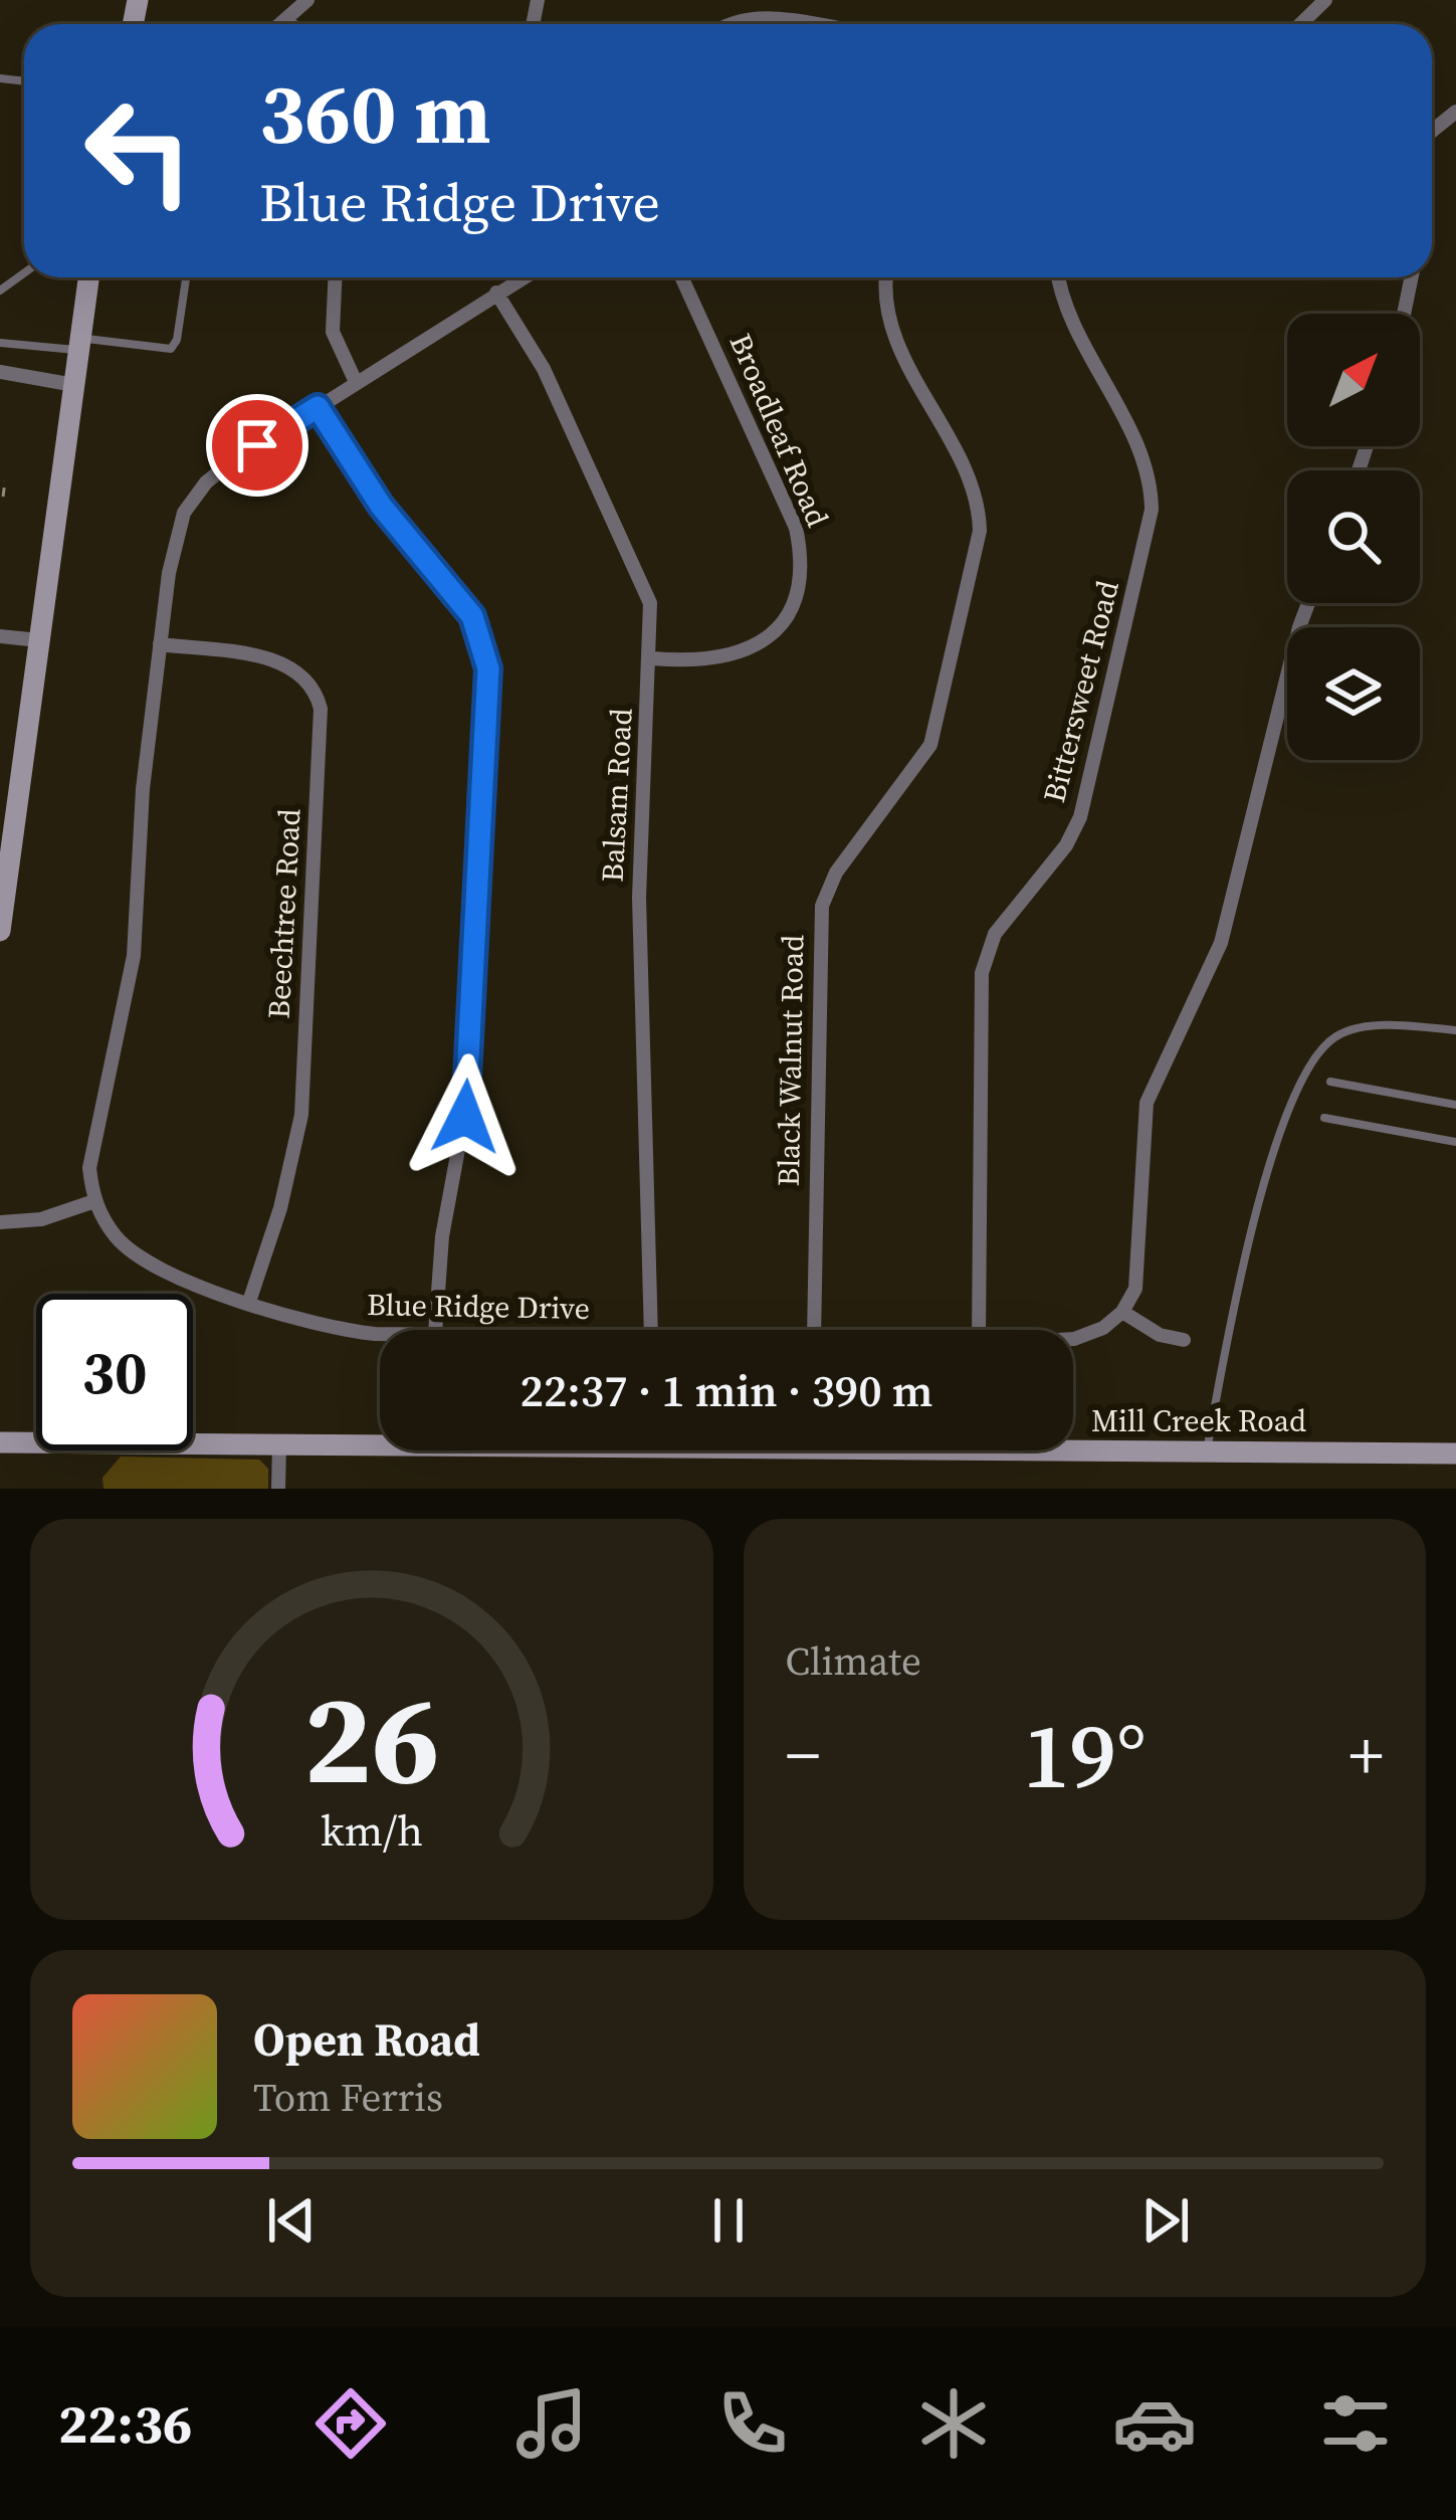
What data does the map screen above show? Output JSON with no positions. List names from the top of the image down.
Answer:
{
  "streets": {
    "main road": ["Mill Creek Road"],
    "street": [
      "Broadleaf Road",
      "Bittersweet Road",
      "Balsam Road",
      "Beechtree Road",
      "Black Walnut Road",
      "Blue Ridge Drive"
    ]
  },
  "crossings": [
    ["Broadleaf Road", "Balsam Road"],
    ["Beechtree Road", "Blue Ridge Drive"]
  ],
  "north": "top right",
  "page": {
    "turn": ["360 m", "Blue Ridge Drive"],
    "limit": "30",
    "trip": "22:37 · 1 min · 390 m",
    "tile": "Climate",
    "heat": ["−", "19°", "+"],
    "song": ["Open Road", "Tom Ferris"],
    "tabs": "22:36",
    "gauge": ["26", "km/h"]
  }
}
